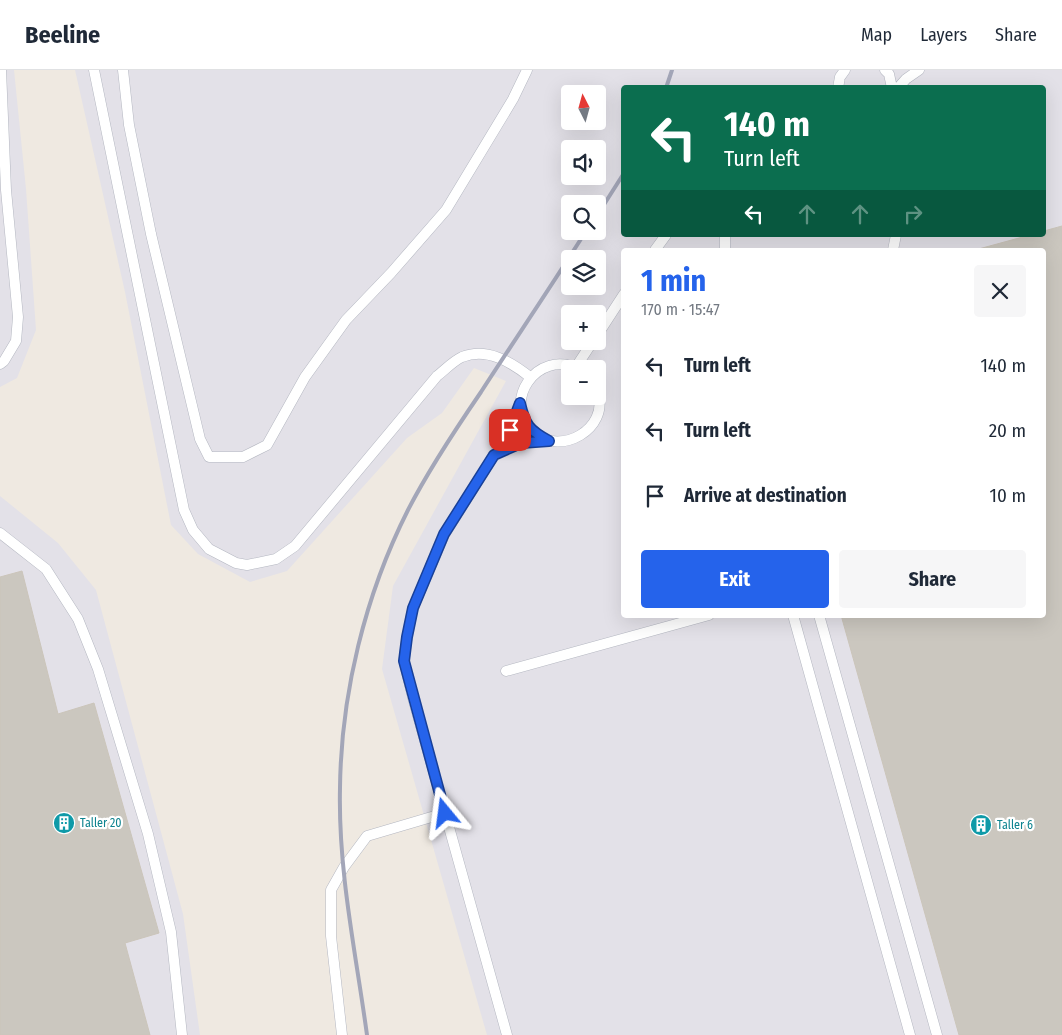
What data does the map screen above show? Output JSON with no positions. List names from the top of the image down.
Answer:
{
  "places": {
    "building": ["Taller 20", "Taller 6"]
  },
  "north": "top",
  "page": {
    "header": "Beeline",
    "nav": ["Map", "Layers", "Share"],
    "map_buttons": ["+", "−"],
    "turn": ["140 m", "Turn left"],
    "heading": ["1 min", "170 m · 15:47"],
    "list": [
      {
        "name": "Turn left",
        "value": "140 m"
      },
      {
        "name": "Turn left",
        "value": "20 m"
      },
      {
        "name": "Arrive at destination",
        "value": "10 m"
      }
    ],
    "buttons": ["Exit", "Share"]
  }
}
